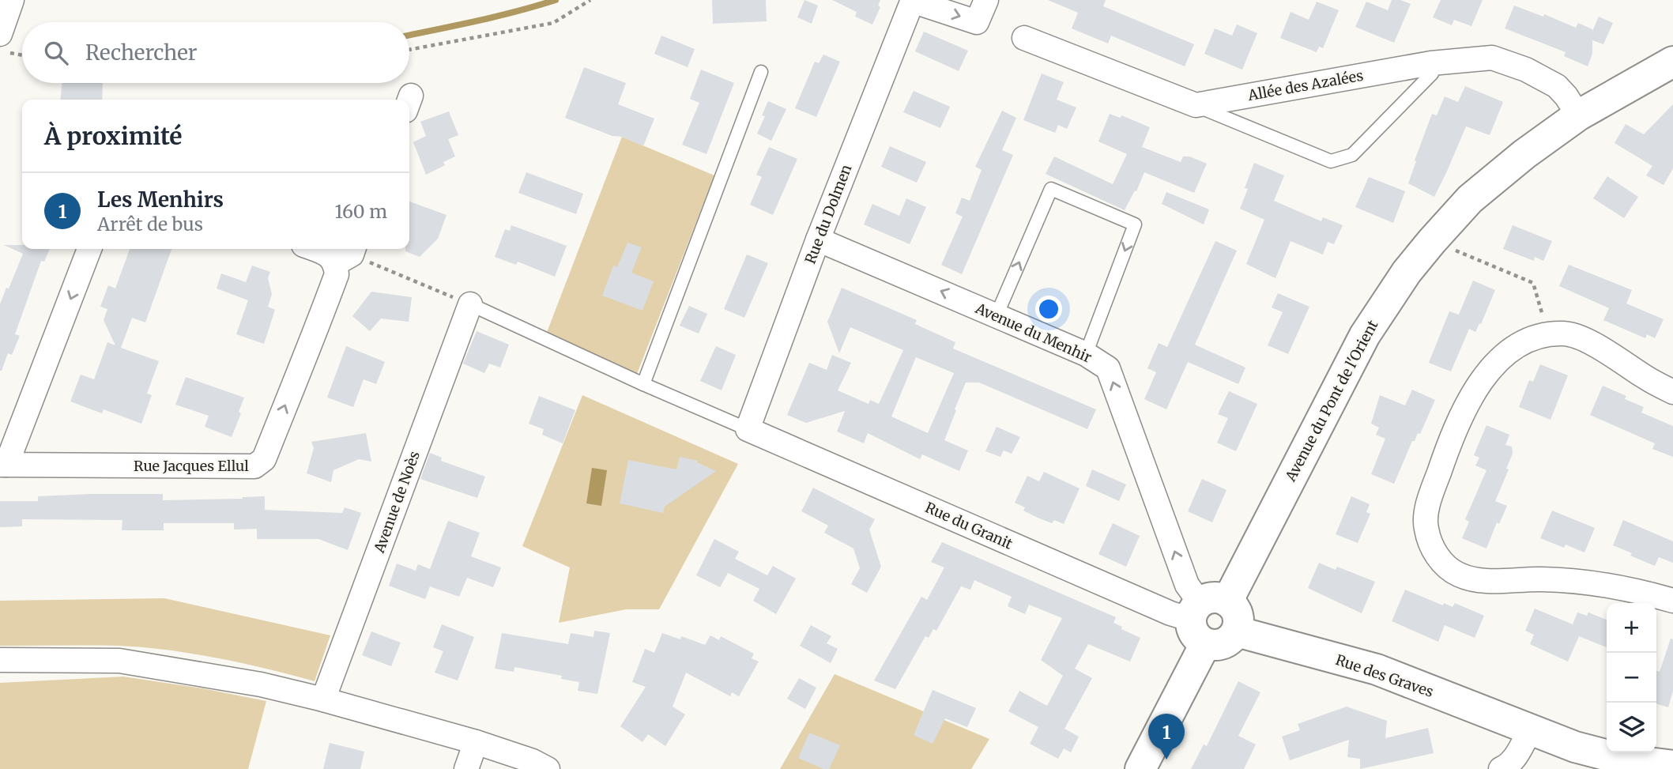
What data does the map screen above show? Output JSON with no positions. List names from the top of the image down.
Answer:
{
  "streets": {
    "main road": ["Avenue du Pont de l'Orient", "Rue des Graves"],
    "street": [
      "Allée des Azalées",
      "Rue du Dolmen",
      "Avenue du Menhir",
      "Rue Jacques Ellul",
      "Avenue de Noès",
      "Rue du Granit"
    ]
  },
  "crossings": [
    ["Allée des Azalées", "Avenue du Pont de l'Orient"],
    ["Rue du Dolmen", "Avenue du Menhir"],
    ["Rue du Dolmen", "Rue du Granit"],
    ["Avenue du Menhir", "Avenue du Pont de l'Orient"],
    ["Avenue du Menhir", "Rue du Granit"],
    ["Avenue du Menhir", "Rue des Graves"],
    ["Avenue du Pont de l'Orient", "Rue du Granit"],
    ["Avenue du Pont de l'Orient", "Rue des Graves"],
    ["Rue du Granit", "Rue des Graves"]
  ],
  "one_way": ["Avenue du Menhir"],
  "page": {
    "search": "Rechercher",
    "heading": "À proximité",
    "list": [
      {
        "mark": "1",
        "name": "Les Menhirs",
        "note": "Arrêt de bus",
        "value": "160 m"
      }
    ],
    "map_buttons": ["+", "−"],
    "pins": "1"
  }
}
